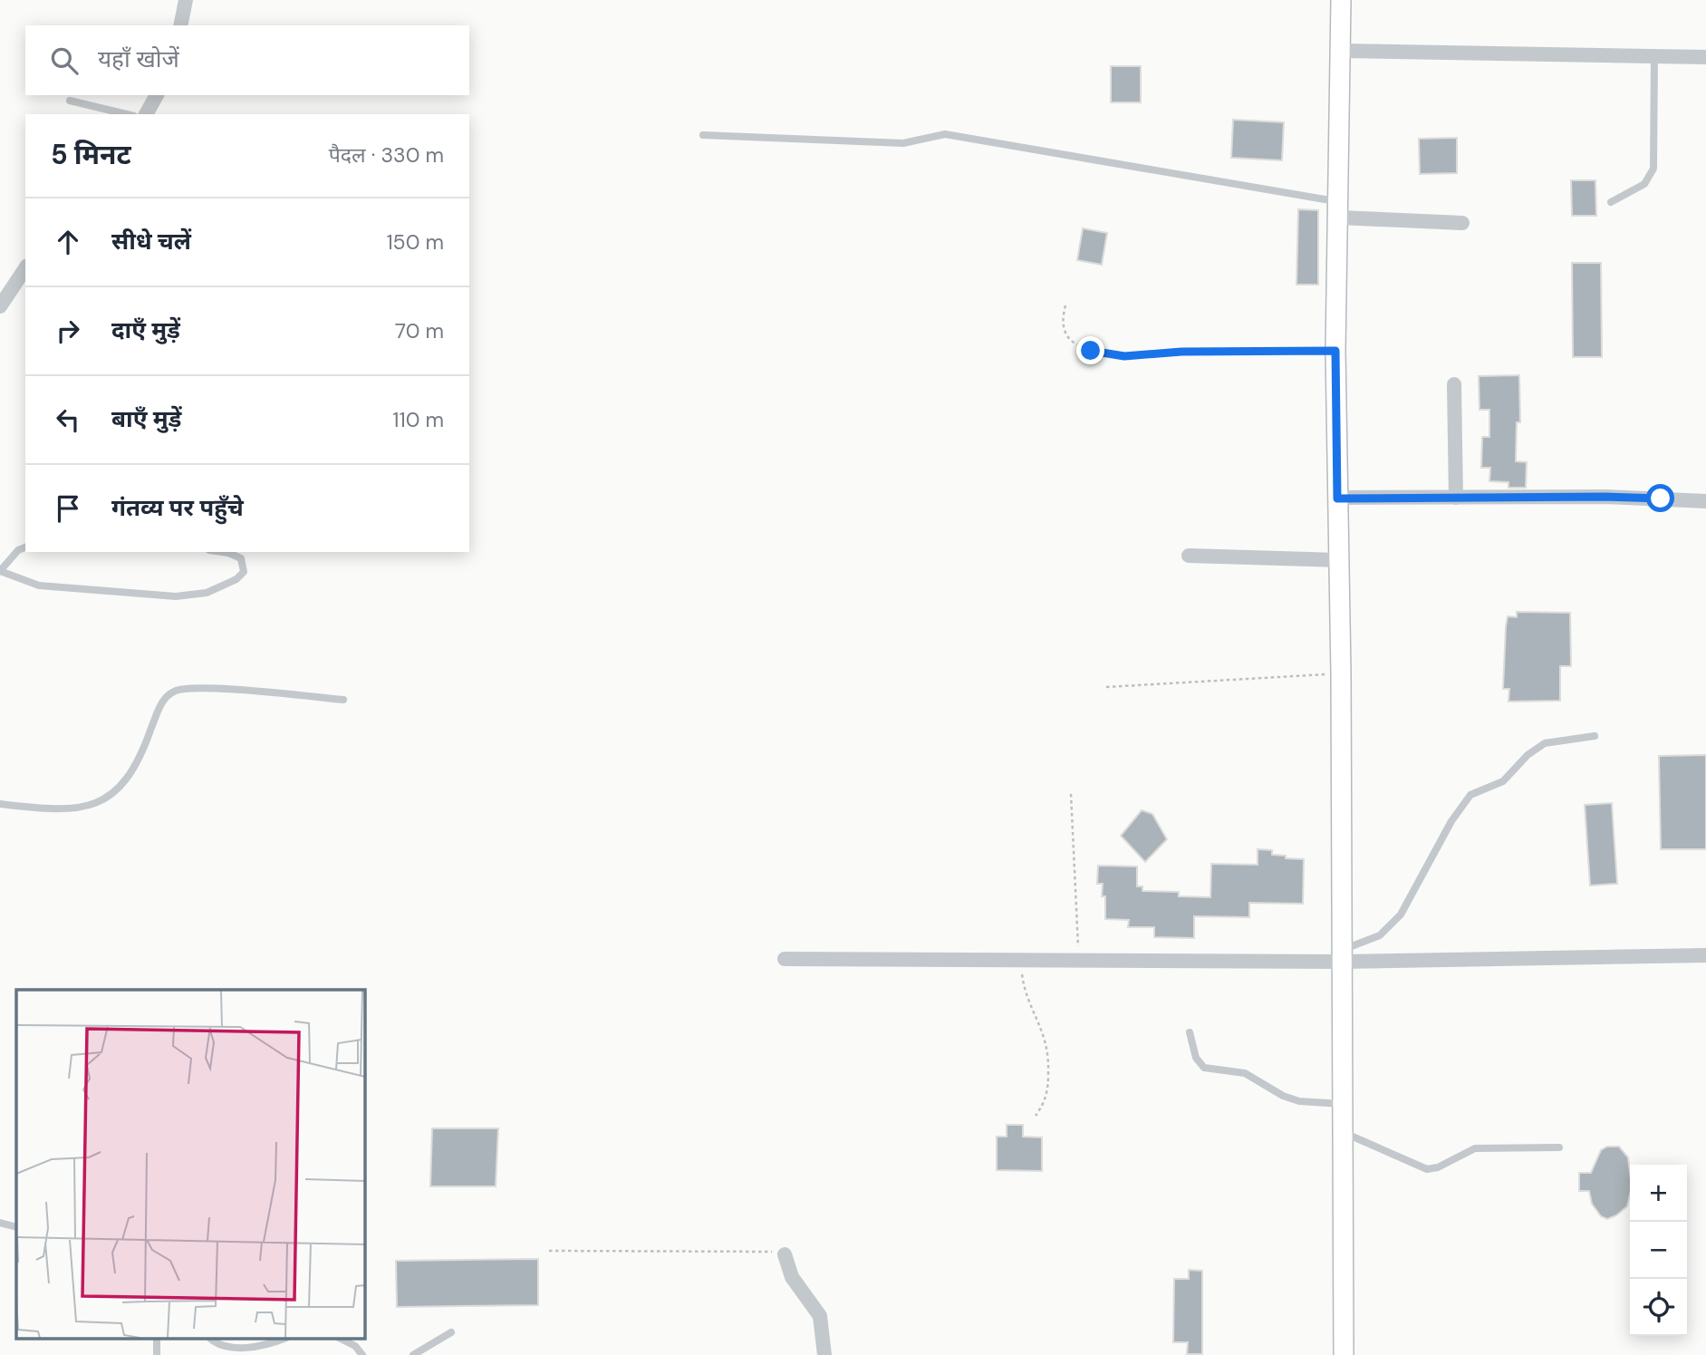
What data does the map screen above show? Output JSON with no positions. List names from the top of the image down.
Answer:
{
  "page": {
    "search": "यहाँ खोजें",
    "heading": ["5 मिनट", "पैदल · 330 m"],
    "list": [
      ["सीधे चलें", "150 m"],
      ["दाएँ मुड़ें", "70 m"],
      ["बाएँ मुड़ें", "110 m"],
      "गंतव्य पर पहुँचे"
    ],
    "map_buttons": ["+", "−"]
  }
}
